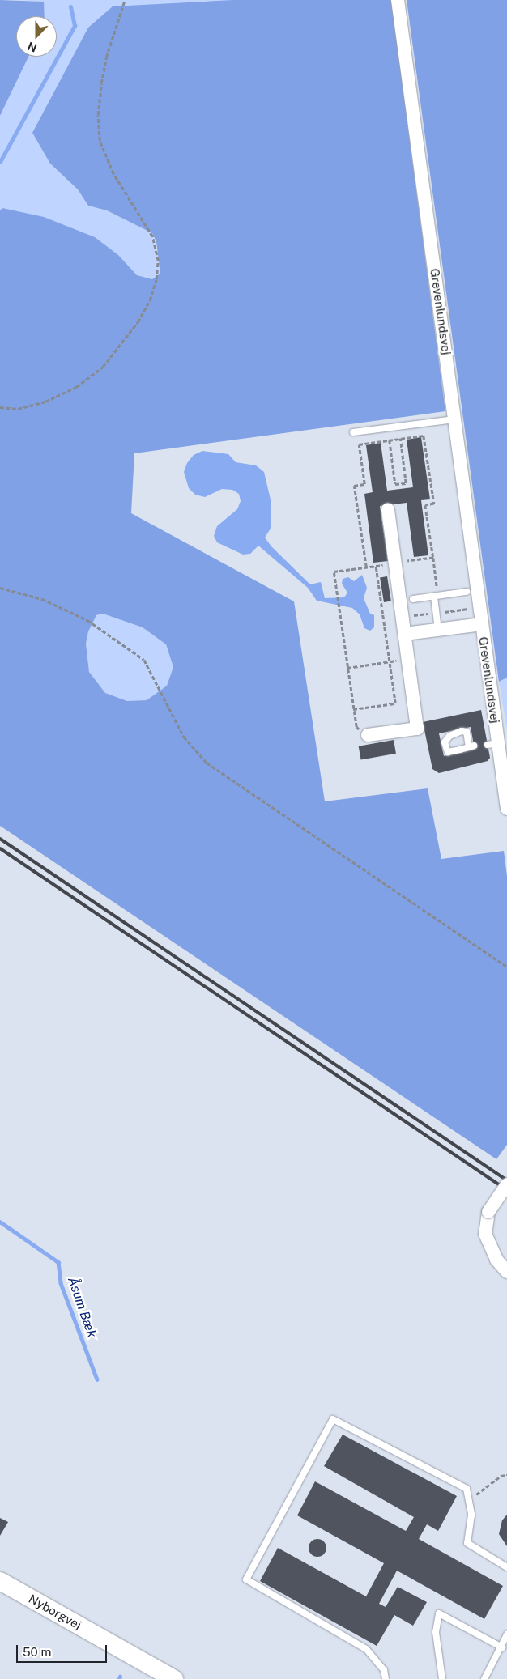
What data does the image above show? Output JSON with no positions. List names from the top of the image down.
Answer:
{
  "streets": {
    "main road": ["Nyborgvej"],
    "street": ["Grevenlundsvej"]
  },
  "water": ["Åsum Bæk"],
  "scale_bar": "50 m",
  "north": "bottom"
}
